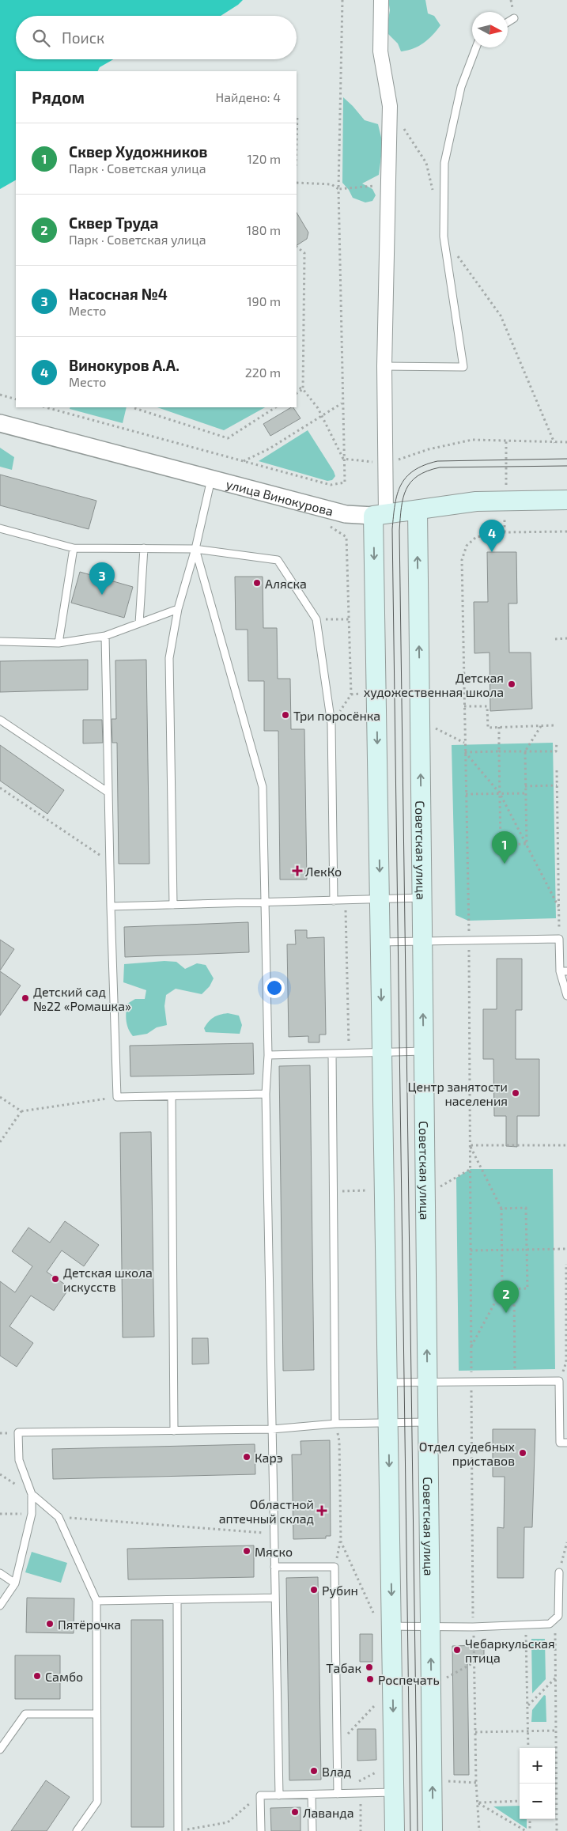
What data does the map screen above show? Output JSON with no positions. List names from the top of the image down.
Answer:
{
  "streets": {
    "main road": ["улица Винокурова", "Советская улица"]
  },
  "crossings": [
    ["улица Винокурова", "Советская улица"]
  ],
  "places": {
    "other": [
      "Аляска",
      "Детская художественная школа",
      "Три поросёнка",
      "Детский сад №22 «Ромашка»",
      "Центр занятости населения",
      "Детская школа искусств",
      "Отдел судебных приставов",
      "Карэ",
      "Мяско",
      "Рубин",
      "Пятёрочка",
      "Чебаркульская птица",
      "Табак",
      "Самбо",
      "Роспечать",
      "Влад",
      "Лаванда"
    ],
    "health": ["ЛекКо", "Областной аптечный склад"]
  },
  "north": "right",
  "page": {
    "search": "Поиск",
    "heading": ["Рядом", "Найдено: 4"],
    "list": [
      {
        "mark": "1",
        "name": "Сквер Художников",
        "note": "Парк · Советская улица",
        "value": "120 m"
      },
      {
        "mark": "2",
        "name": "Сквер Труда",
        "note": "Парк · Советская улица",
        "value": "180 m"
      },
      {
        "mark": "3",
        "name": "Насосная №4",
        "note": "Место",
        "value": "190 m"
      },
      {
        "mark": "4",
        "name": "Винокуров А.А.",
        "note": "Место",
        "value": "220 m"
      }
    ],
    "pins": [
      "4",
      "3",
      "1",
      "2"
    ],
    "map_buttons": ["+", "−"]
  }
}
